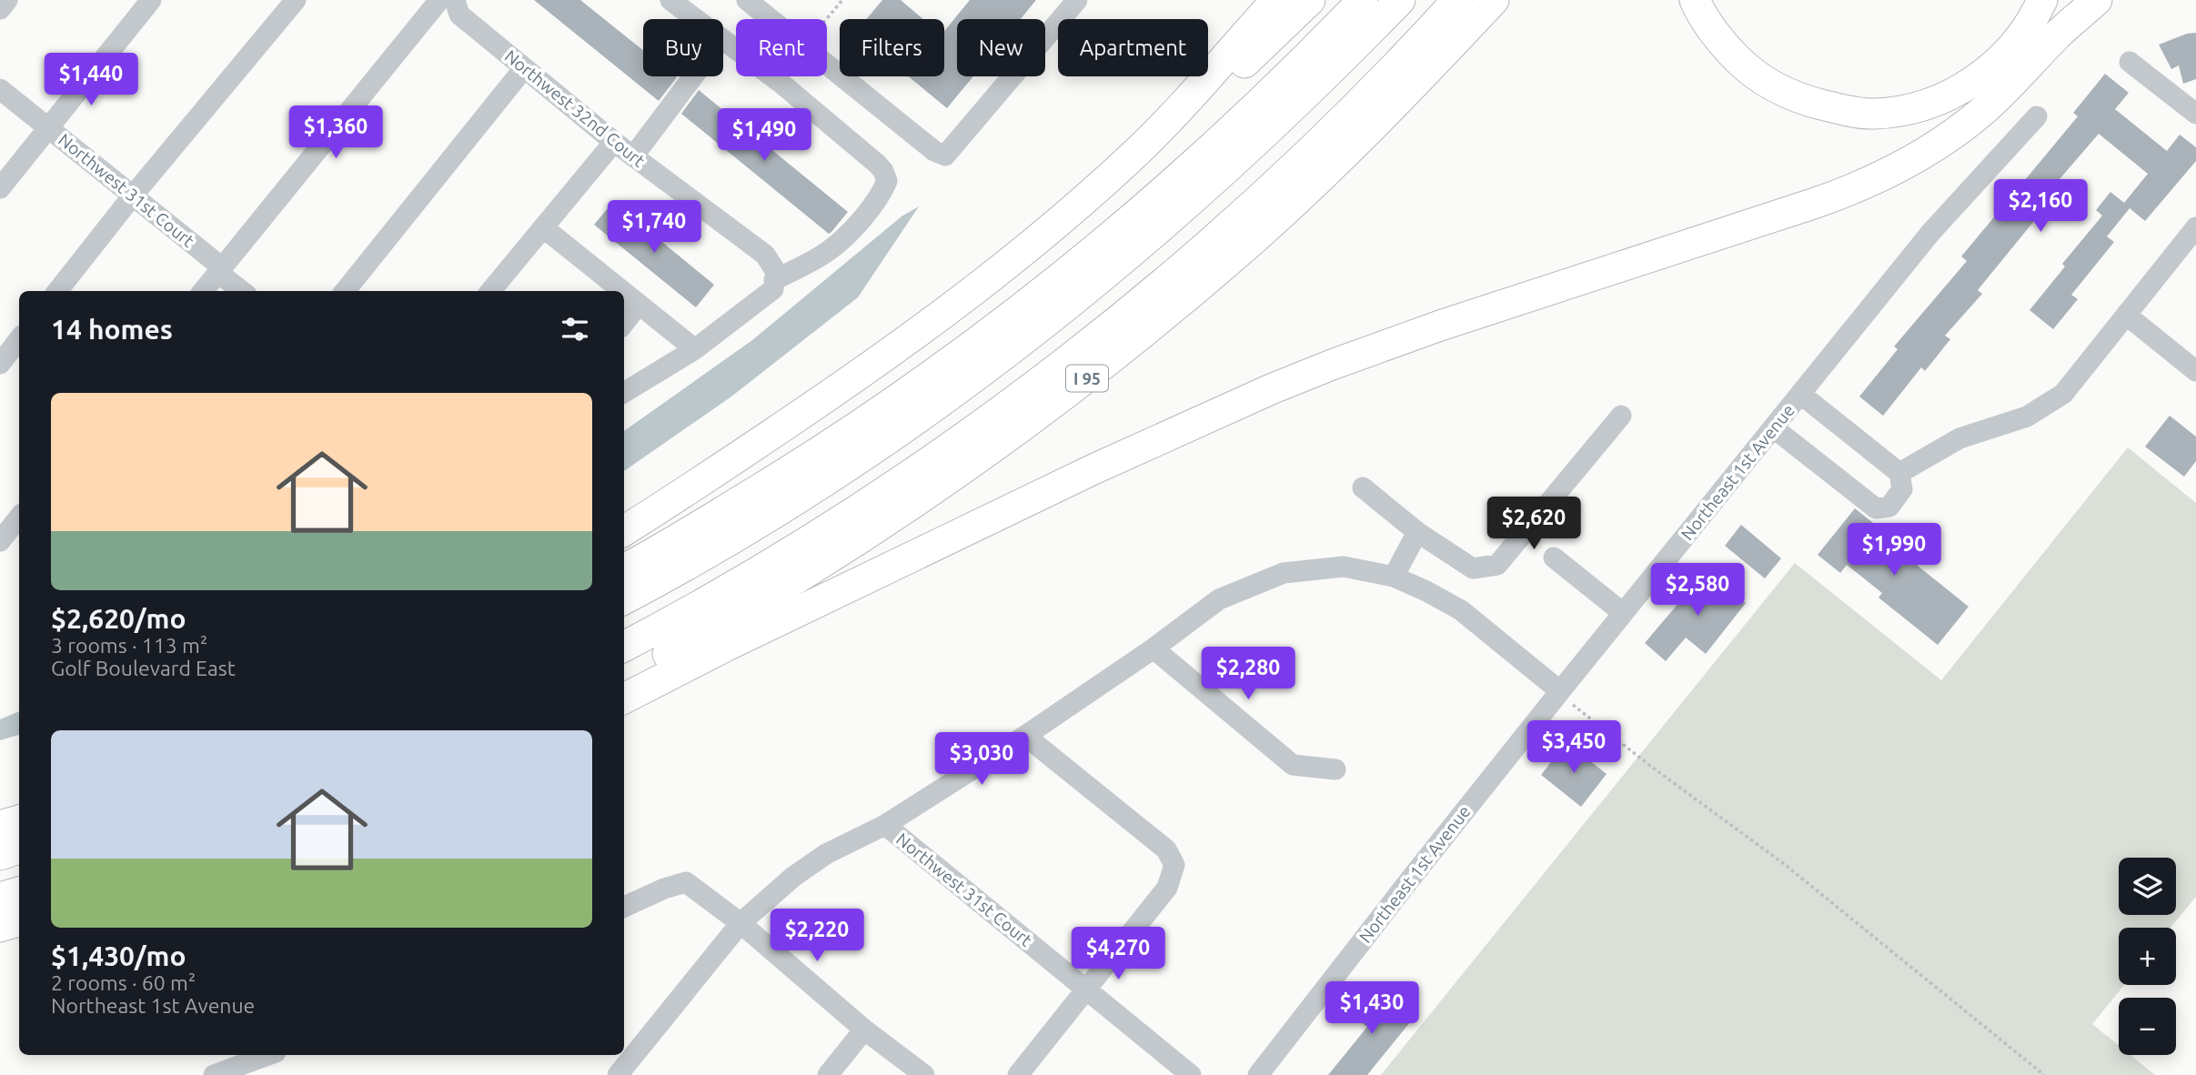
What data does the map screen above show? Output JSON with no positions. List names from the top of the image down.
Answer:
{
  "streets": {
    "highway": ["I 95"],
    "street": ["Northwest 32nd Court", "Northwest 31st Court", "Northeast 1st Avenue"]
  },
  "page": {
    "chip": [
      "Buy",
      "Rent",
      "Filters",
      "New",
      "Apartment"
    ],
    "price": [
      "$1,440",
      "$1,360",
      "$1,490",
      "$2,160",
      "$1,740",
      "$2,620",
      "$1,990",
      "$2,580",
      "$2,280",
      "$3,450",
      "$3,030",
      "$2,220",
      "$4,270",
      "$1,430"
    ],
    "heading": "14 homes",
    "list": [
      {
        "name": "$2,620/mo",
        "note": "3 rooms · 113 m² · Golf Boulevard East"
      },
      {
        "name": "$1,430/mo",
        "note": "2 rooms · 60 m² · Northeast 1st Avenue"
      }
    ],
    "map_buttons": ["+", "−"]
  }
}
